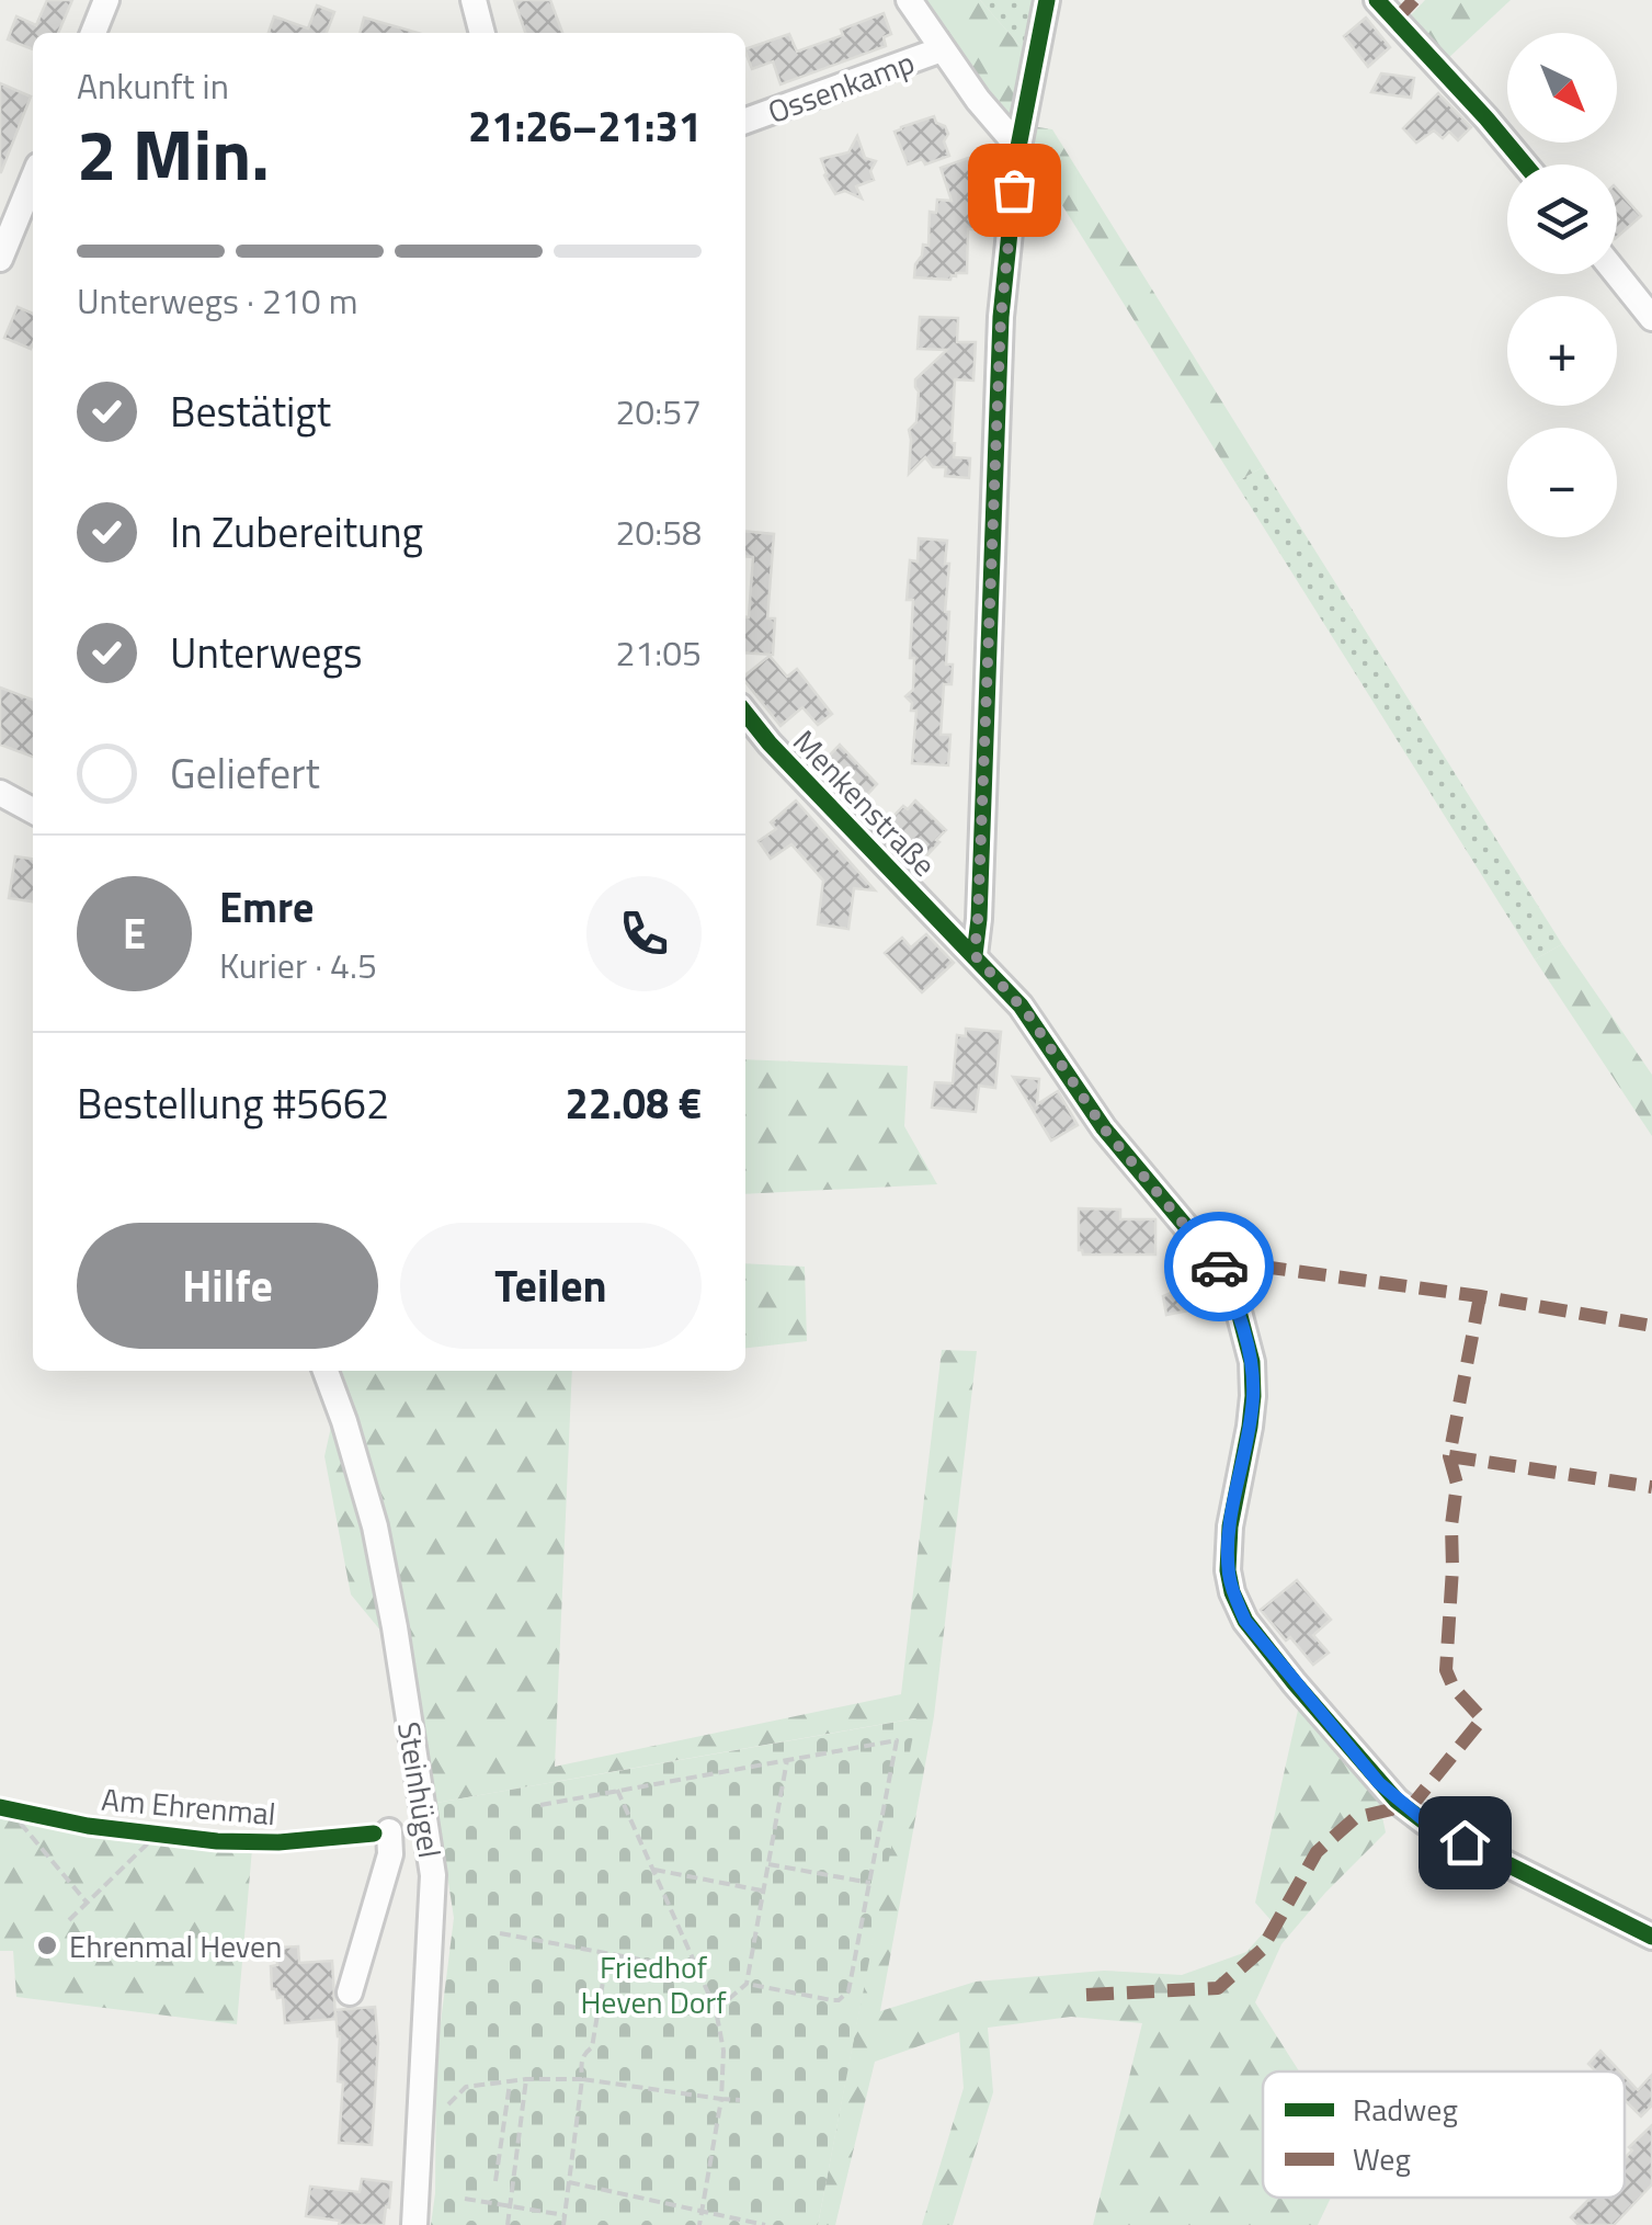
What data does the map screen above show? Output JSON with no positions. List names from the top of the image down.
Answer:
{
  "streets": {
    "street": ["Ossenkamp", "Menkenstraße", "Steinhügel"],
    "cycle path": ["Am Ehrenmal"]
  },
  "parks": ["Friedhof Heven Dorf"],
  "places": ["Ehrenmal Heven"],
  "legend": ["Radweg", "Weg"],
  "north": "bottom right",
  "page": {
    "map_buttons": ["+", "−"],
    "heading": ["2 Min.", "Ankunft in", "21:26–21:31"],
    "panel": [
      "Emre",
      "Kurier · 4.5",
      "Bestellung #5662",
      "22.08 €"
    ],
    "bar": "Unterwegs · 210 m",
    "list": [
      ["Bestätigt", "20:57"],
      ["In Zubereitung", "20:58"],
      ["Unterwegs", "21:05"],
      "Geliefert"
    ],
    "round": "E",
    "buttons": ["Hilfe", "Teilen"]
  }
}
